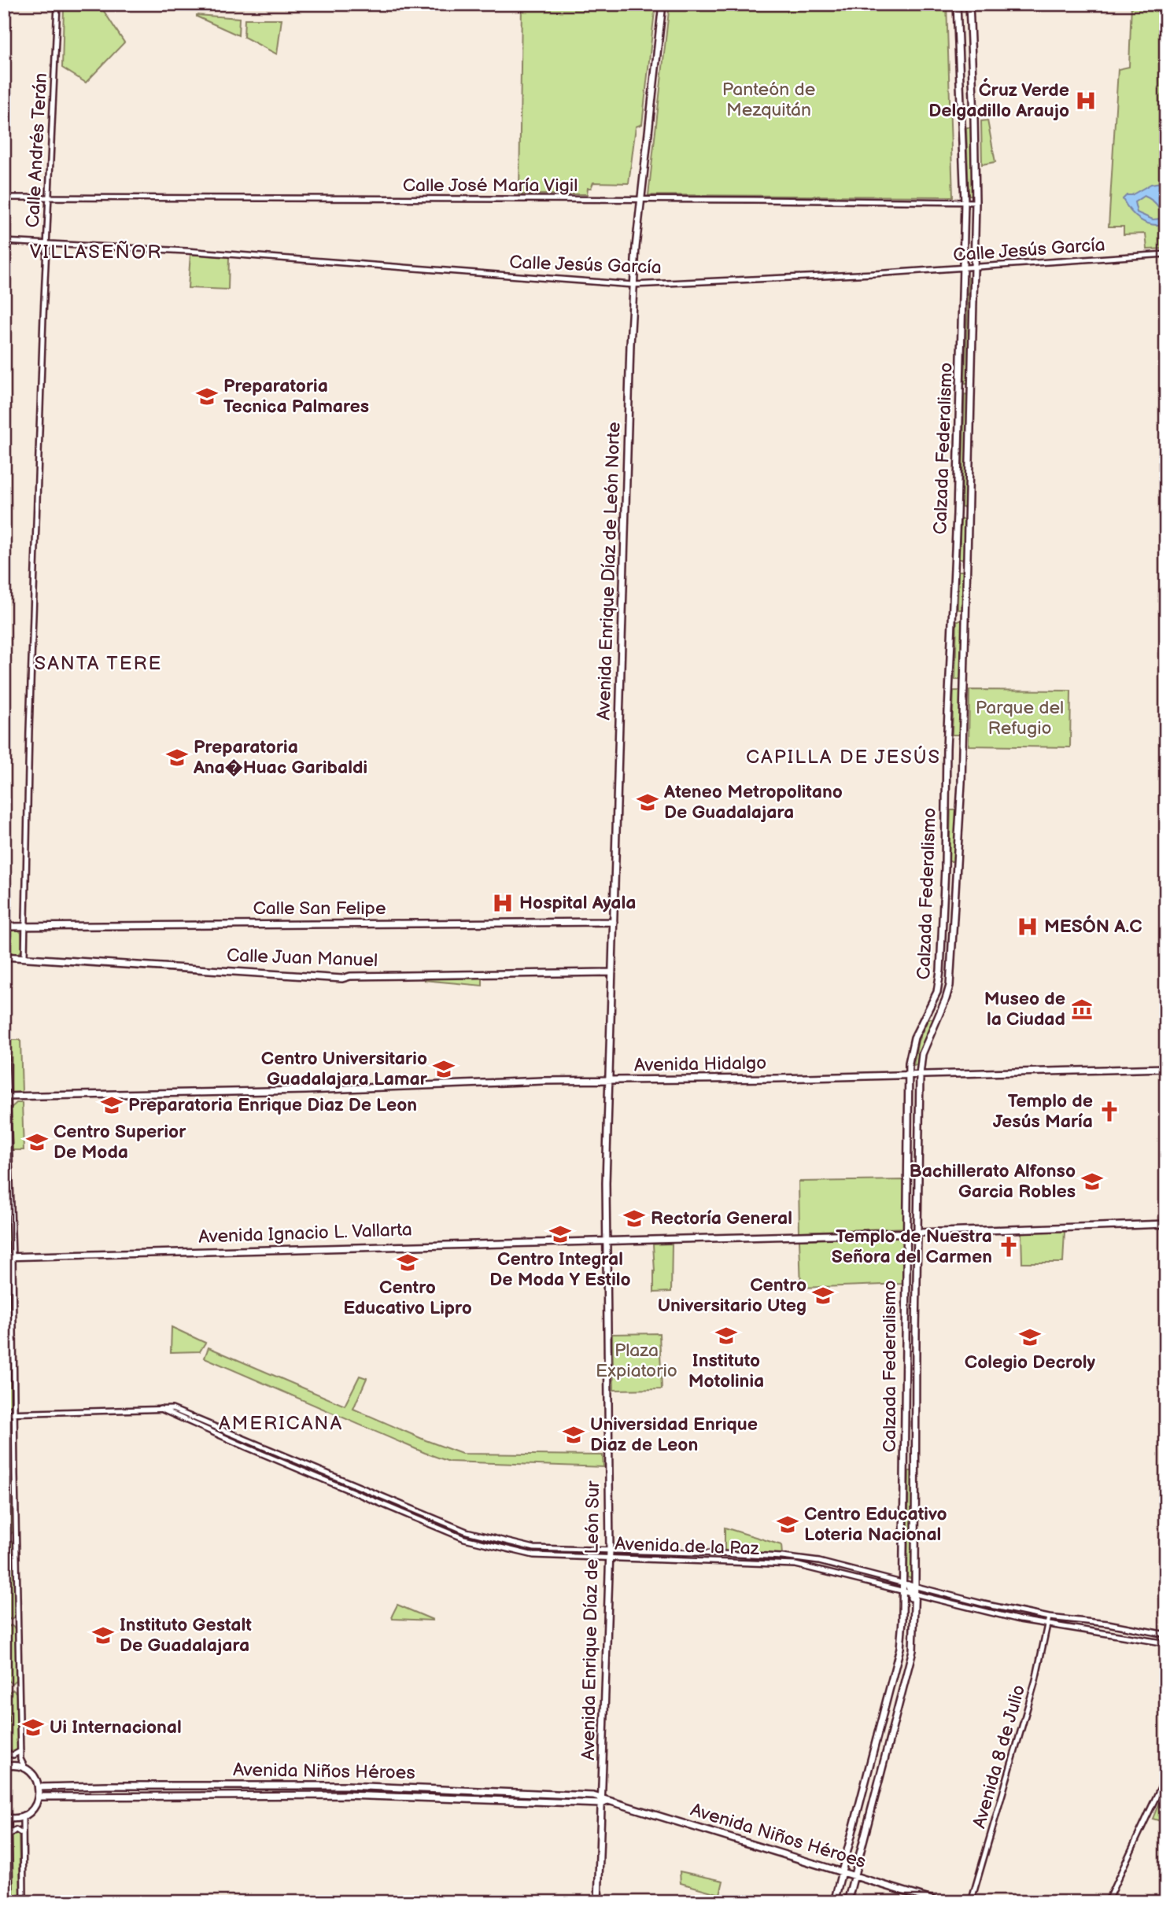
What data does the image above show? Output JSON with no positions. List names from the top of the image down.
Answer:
{
  "streets": {
    "main road": [
      "Calzada Federalismo",
      "Avenida Enrique Díaz de León Norte",
      "Calle San Felipe",
      "Calle Juan Manuel",
      "Avenida Hidalgo",
      "Avenida Ignacio L. Vallarta",
      "Avenida Enrique Díaz de León Sur",
      "Avenida Niños Héroes"
    ],
    "street": [
      "Calle Andrés Terán",
      "Calle José María Vigil",
      "Calle Jesús García",
      "Avenida de la Paz",
      "Avenida 8 de Julio"
    ]
  },
  "crossings": [
    ["Calle Andrés Terán", "Calle José María Vigil"],
    ["Calle Andrés Terán", "Calle Jesús García"],
    ["Calle Andrés Terán", "Calle San Felipe"],
    ["Calle Andrés Terán", "Calle Juan Manuel"],
    ["Calle José María Vigil", "Calzada Federalismo"],
    ["Calle José María Vigil", "Avenida Enrique Díaz de León Norte"],
    ["Calle Jesús García", "Calzada Federalismo"],
    ["Calle Jesús García", "Avenida Enrique Díaz de León Norte"],
    ["Calzada Federalismo", "Avenida Hidalgo"],
    ["Calzada Federalismo", "Avenida Ignacio L. Vallarta"],
    ["Calzada Federalismo", "Avenida de la Paz"],
    ["Calzada Federalismo", "Avenida Niños Héroes"],
    ["Avenida Enrique Díaz de León Norte", "Calle San Felipe"],
    ["Avenida Enrique Díaz de León Norte", "Calle Juan Manuel"],
    ["Avenida Enrique Díaz de León Norte", "Avenida Hidalgo"],
    ["Avenida Enrique Díaz de León Norte", "Avenida Enrique Díaz de León Sur"],
    ["Avenida Ignacio L. Vallarta", "Avenida Enrique Díaz de León Sur"],
    ["Avenida de la Paz", "Avenida Enrique Díaz de León Sur"],
    ["Avenida Enrique Díaz de León Sur", "Avenida Niños Héroes"]
  ],
  "districts": [
    "VILLASEÑOR",
    "SANTA TERE",
    "CAPILLA DE JESÚS",
    "AMERICANA"
  ],
  "parks": ["Panteón de Mezquitán", "Parque del Refugio", "Plaza Expiatorio"],
  "places": {
    "hospital": ["Ćruz Verde Delgadillo Araujo", "Hospital Ayala", "MESÓN A.C"],
    "school or university": [
      "Preparatoria Tecnica Palmares",
      "Preparatoria Ana�Huac Garibaldi",
      "Ateneo Metropolitano De Guadalajara",
      "Centro Universitario Guadalajara Lamar",
      "Preparatoria Enrique Diaz De Leon",
      "Centro Superior De Moda",
      "Bachillerato Alfonso Garcia Robles",
      "Rectoría General",
      "Centro Integral De Moda Y Estilo",
      "Centro Educativo Lipro",
      "Centro Universitario Uteg",
      "Instituto Motolinia",
      "Colegio Decroly",
      "Universidad Enrique Diaz de Leon",
      "Centro Educativo Loteria Nacional",
      "Instituto Gestalt De Guadalajara",
      "Ui Internacional"
    ],
    "museum": ["Museo de la Ciudad"],
    "church": ["Templo de Jesús María", "Templo de Nuestra Señora del Carmen"]
  }
}
